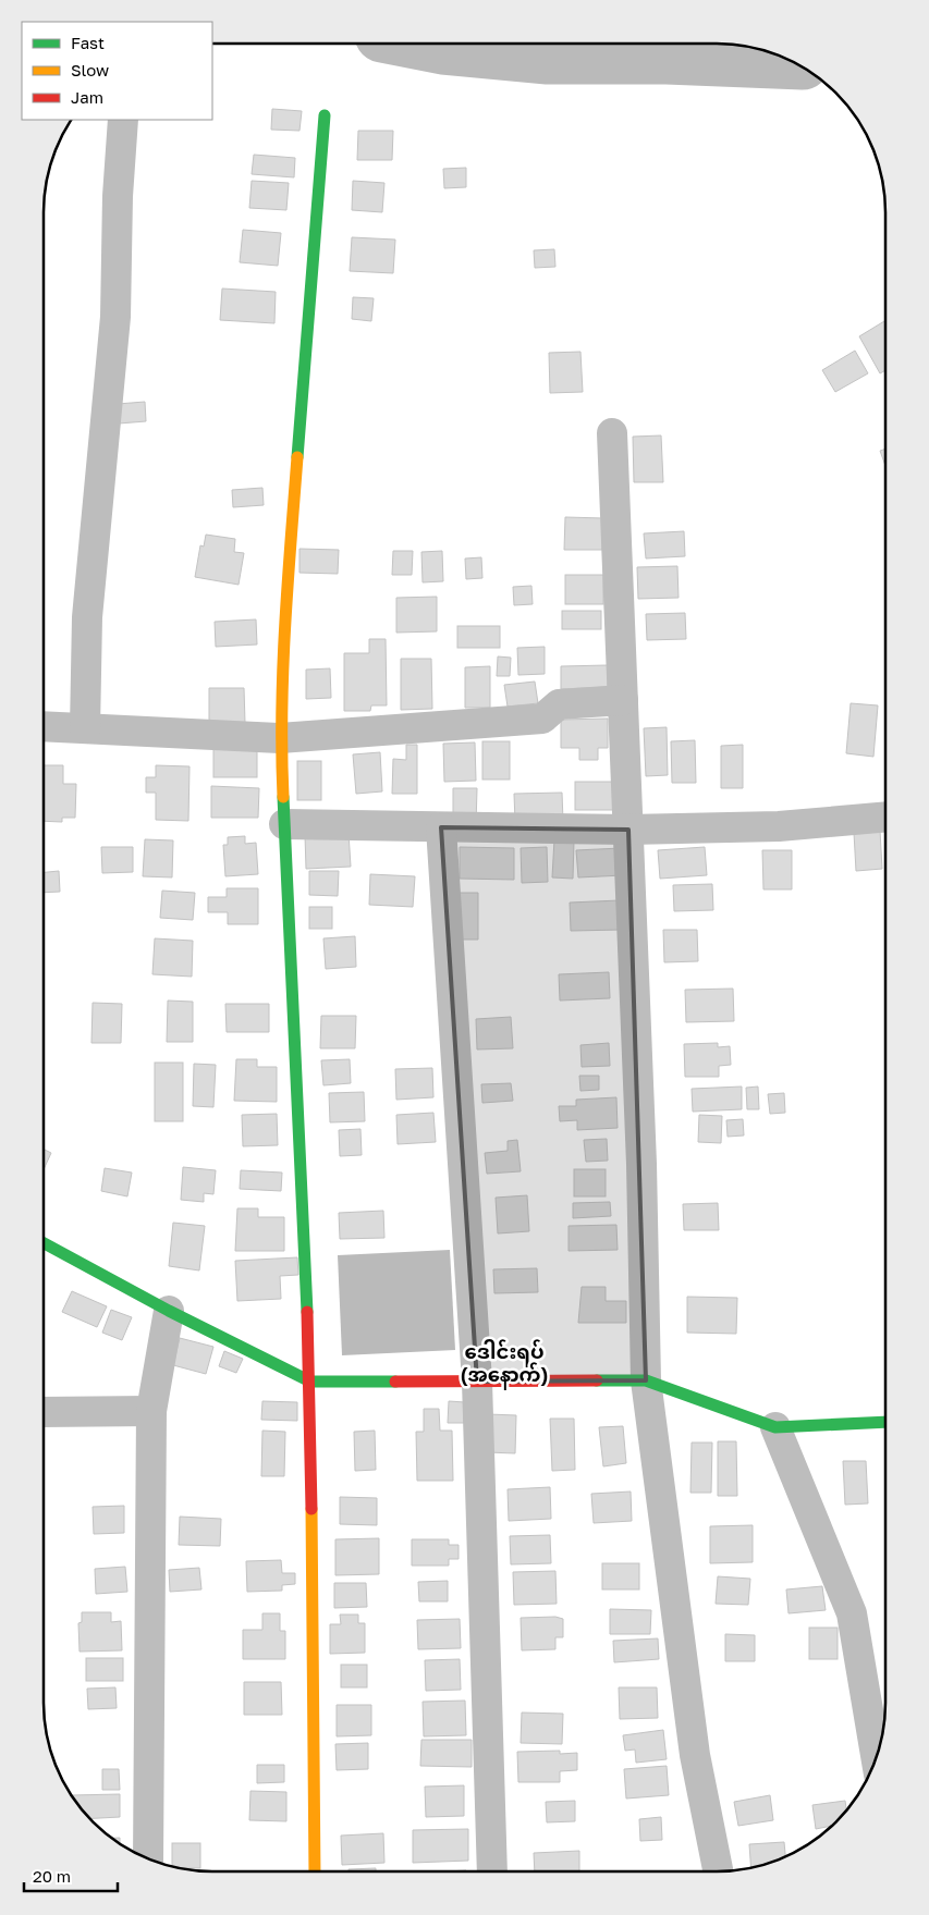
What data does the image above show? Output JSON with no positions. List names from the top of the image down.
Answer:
{
  "districts": ["ဒေါင်းရပ် (အနောက်)"],
  "legend": ["Fast", "Slow", "Jam"],
  "scale_bar": "20 m"
}
